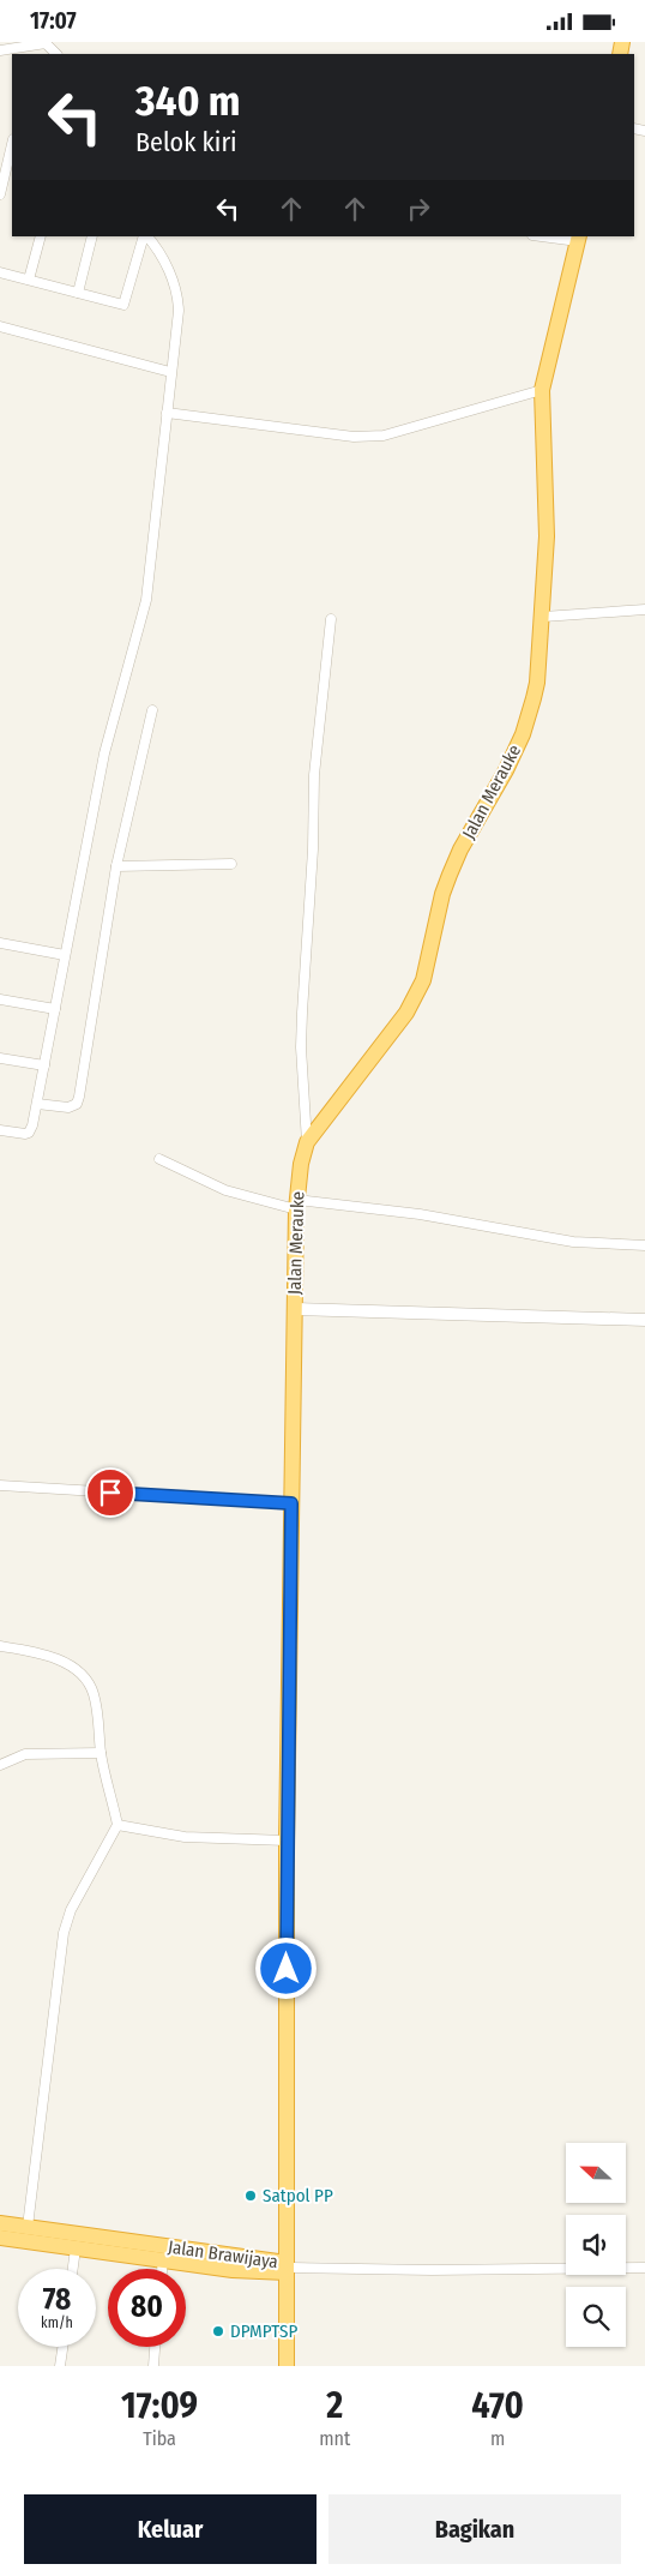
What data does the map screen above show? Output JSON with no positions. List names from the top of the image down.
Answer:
{
  "streets": {
    "highway": ["Jalan Merauke", "Jalan Brawijaya"]
  },
  "crossings": [
    ["Jalan Merauke", "Jalan Brawijaya"]
  ],
  "places": ["Satpol PP", "DPMPTSP"],
  "north": "left",
  "page": {
    "status": "17:07",
    "turn": ["340 m", "Belok kiri"],
    "speed": "78 km/h",
    "limit": "80",
    "eta": [
      "17:09",
      "Tiba",
      "2",
      "mnt",
      "470",
      "m"
    ],
    "buttons": ["Keluar", "Bagikan"]
  }
}
